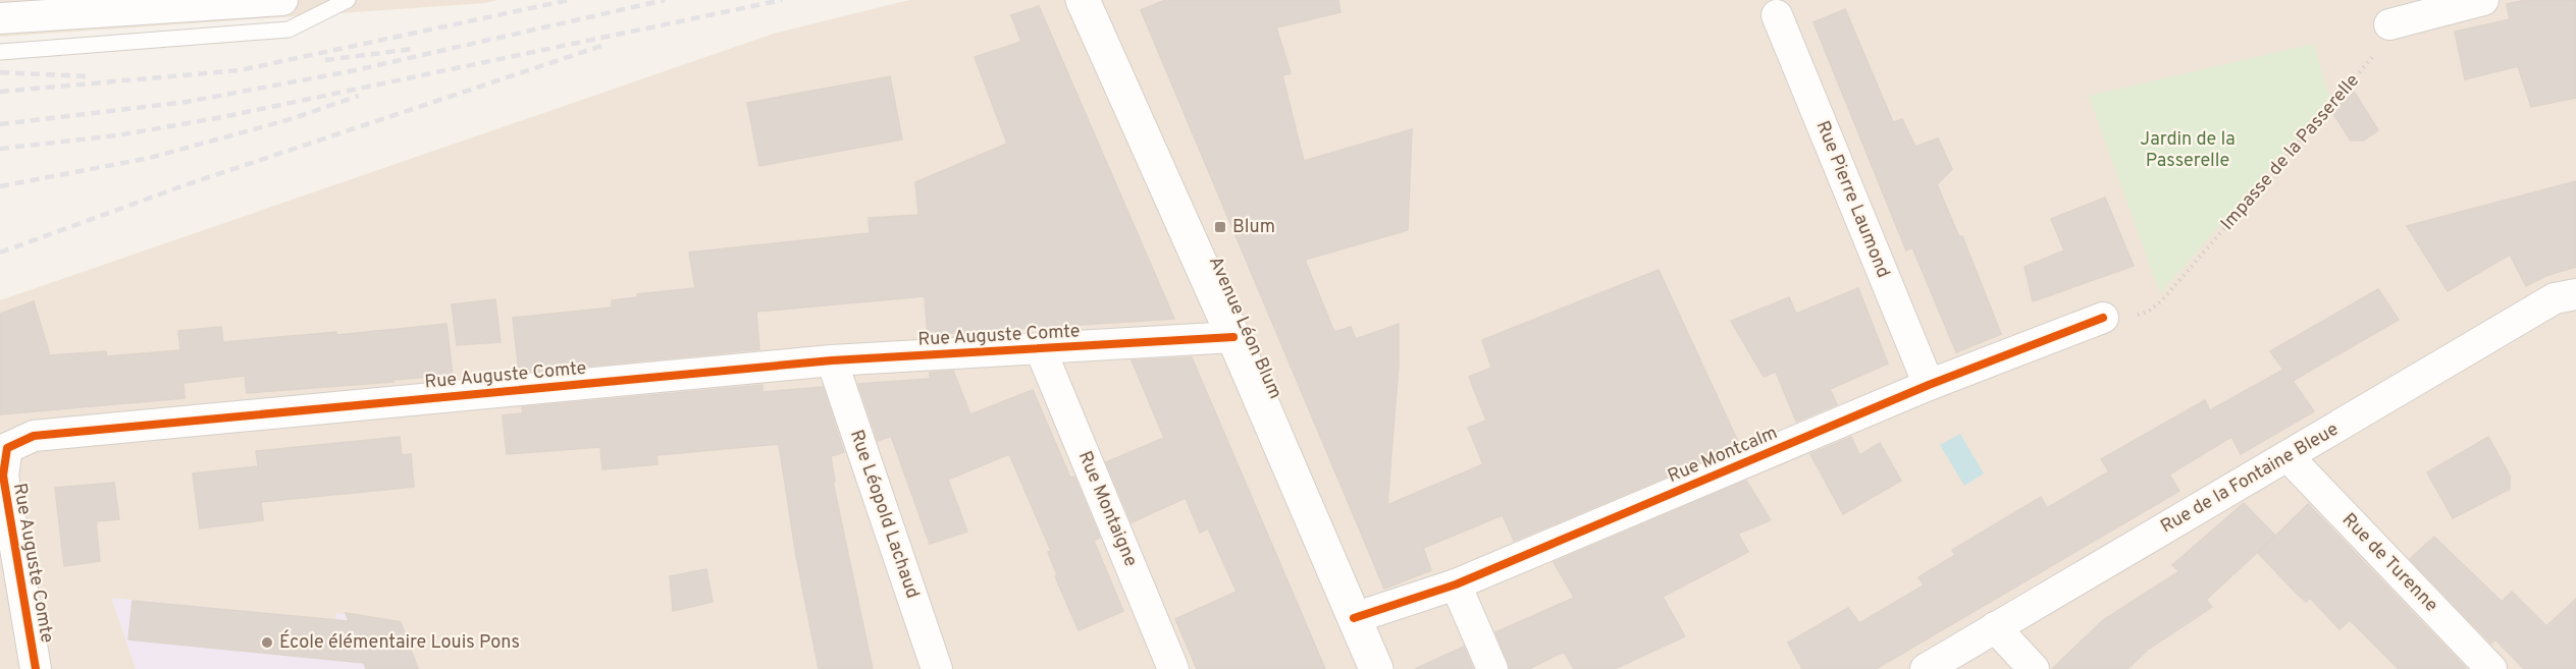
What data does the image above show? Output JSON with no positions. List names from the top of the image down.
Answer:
{
  "streets": {
    "main road": ["Avenue Léon Blum"],
    "street": [
      "Rue Pierre Laumond",
      "Rue Auguste Comte",
      "Rue Montcalm",
      "Rue de la Fontaine Bleue",
      "Rue Montaigne",
      "Rue Léopold Lachaud",
      "Rue de Turenne"
    ],
    "path": ["Impasse de la Passerelle"]
  },
  "crossings": [
    ["Impasse de la Passerelle", "Rue Montcalm"],
    ["Rue Pierre Laumond", "Rue Montcalm"],
    ["Avenue Léon Blum", "Rue Auguste Comte"],
    ["Avenue Léon Blum", "Rue Montcalm"],
    ["Rue Auguste Comte", "Rue Montaigne"],
    ["Rue Auguste Comte", "Rue Léopold Lachaud"],
    ["Rue de la Fontaine Bleue", "Rue de Turenne"]
  ],
  "parks": ["Jardin de la Passerelle"],
  "places": {
    "transit": ["Blum"],
    "other": ["École élémentaire Louis Pons"]
  }
}
